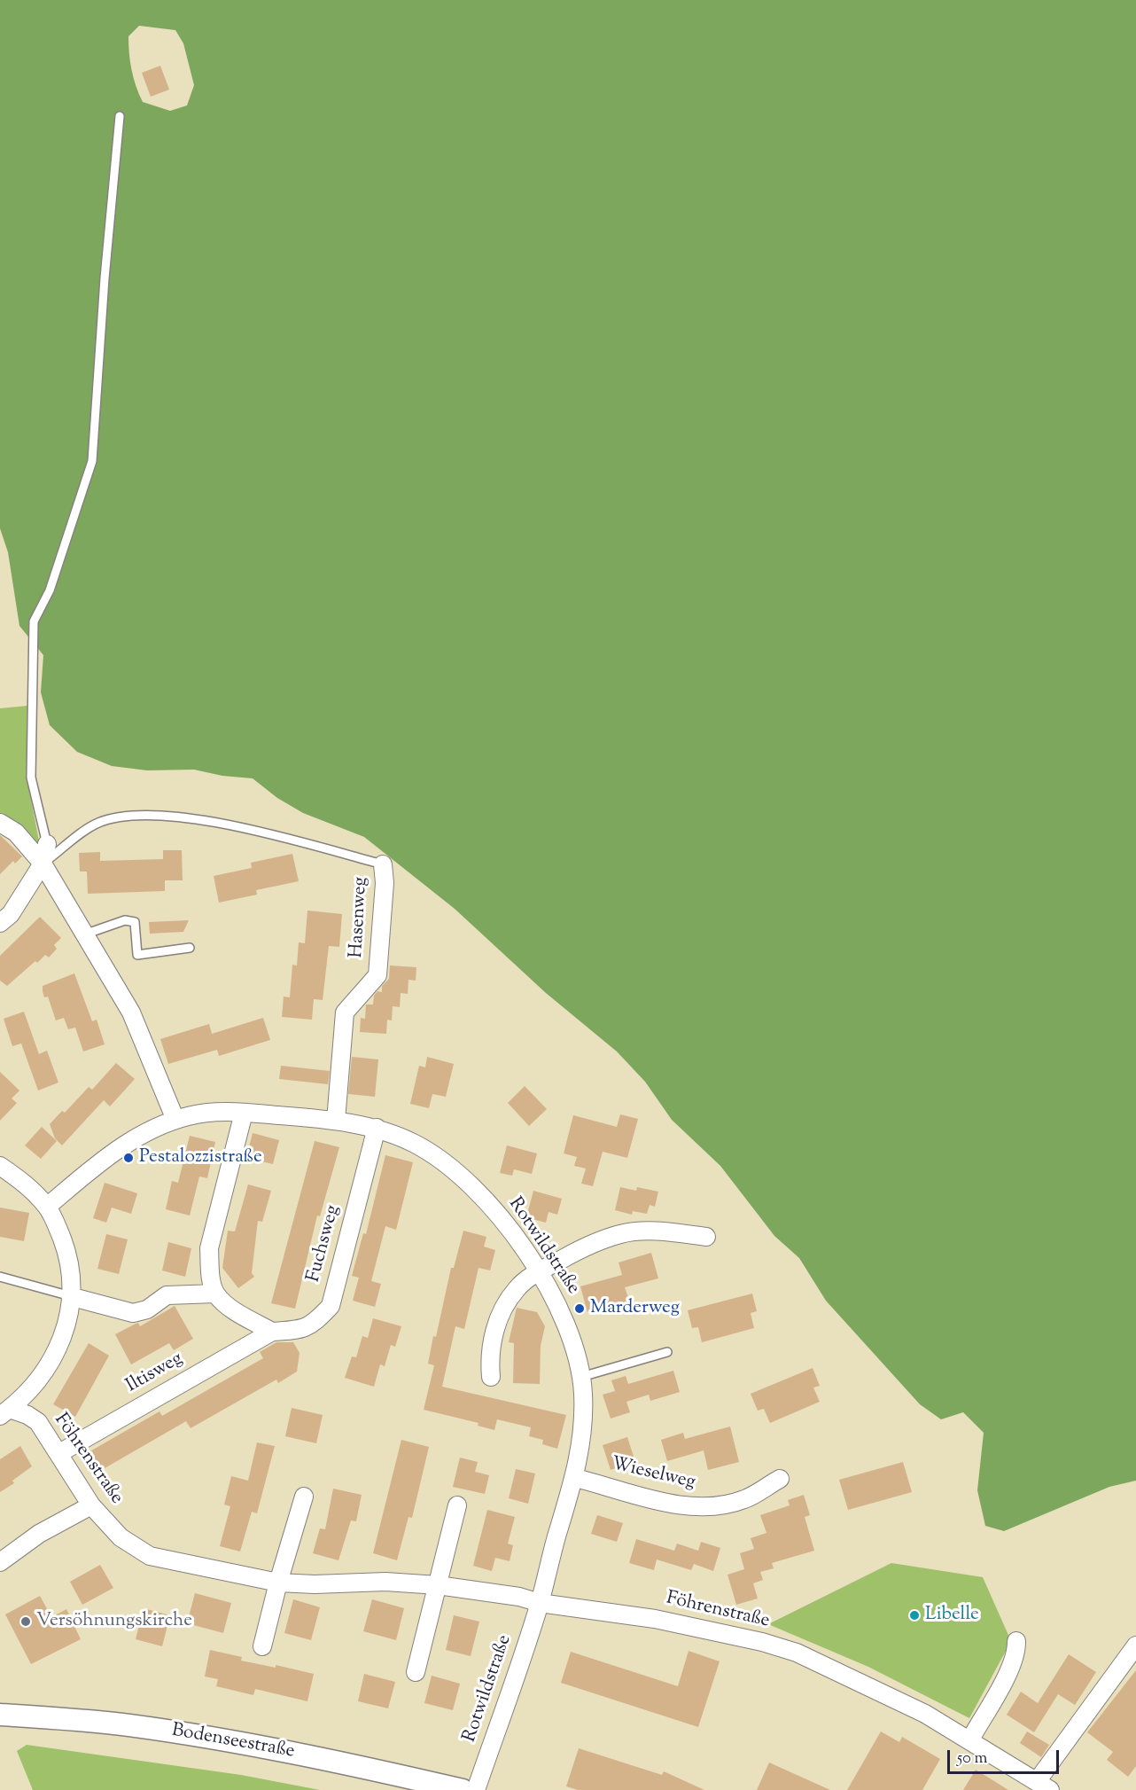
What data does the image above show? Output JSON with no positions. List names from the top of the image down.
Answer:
{
  "streets": {
    "street": [
      "Hasenweg",
      "Fuchsweg",
      "Rotwildstraße",
      "Iltisweg",
      "Föhrenstraße",
      "Wieselweg",
      "Bodenseestraße"
    ]
  },
  "crossings": [
    ["Hasenweg", "Rotwildstraße"],
    ["Fuchsweg", "Rotwildstraße"],
    ["Fuchsweg", "Iltisweg"],
    ["Rotwildstraße", "Föhrenstraße"],
    ["Rotwildstraße", "Wieselweg"],
    ["Iltisweg", "Föhrenstraße"]
  ],
  "places": [
    "Pestalozzistraße",
    "Marderweg",
    "Libelle",
    "Versöhnungskirche"
  ],
  "scale_bar": "50 m"
}
